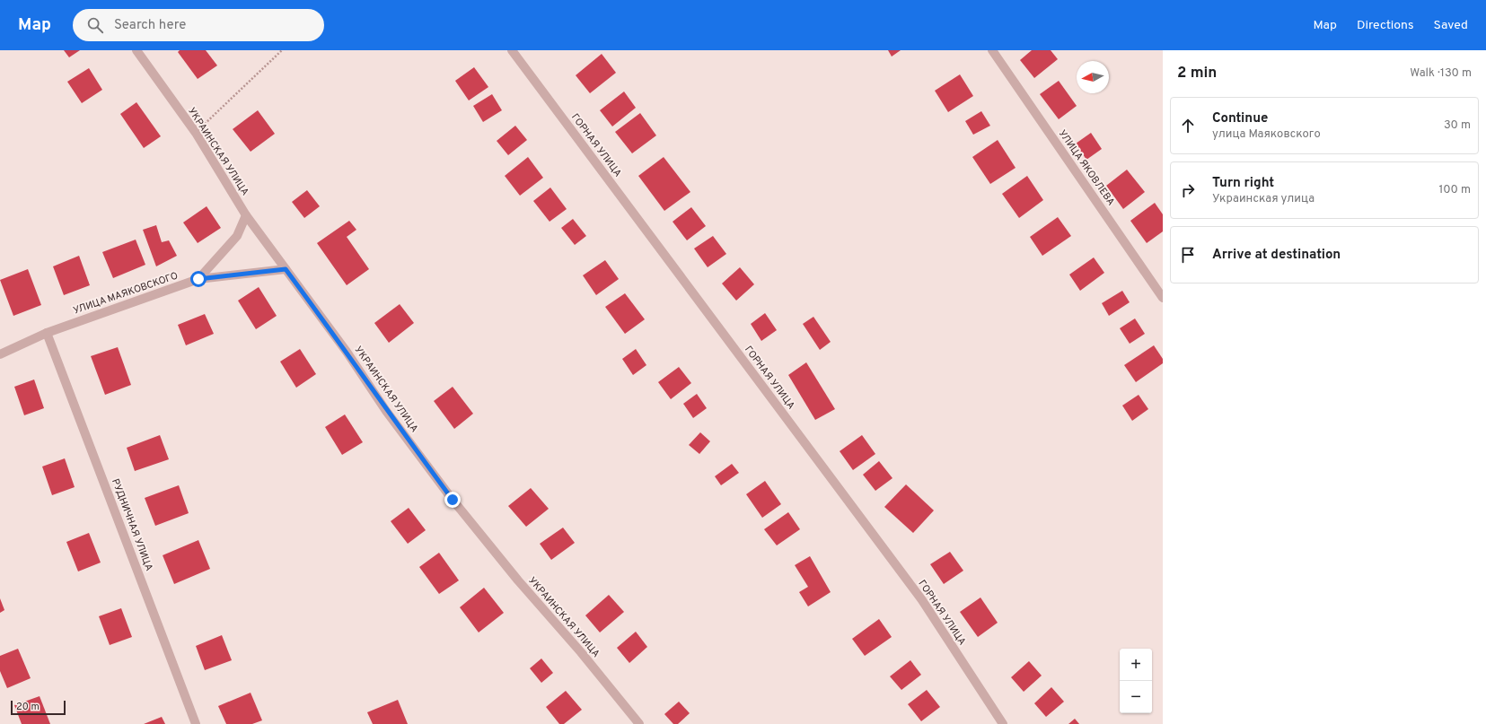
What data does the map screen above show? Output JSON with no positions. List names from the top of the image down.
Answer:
{
  "streets": {
    "street": [
      "ГОРНАЯ УЛИЦА",
      "УКРАИНСКАЯ УЛИЦА",
      "УЛИЦА ЯКОВЛЕВА",
      "УЛИЦА МАЯКОВСКОГО",
      "РУДНИЧНАЯ УЛИЦА"
    ]
  },
  "crossings": [
    ["УКРАИНСКАЯ УЛИЦА", "УЛИЦА МАЯКОВСКОГО"],
    ["УЛИЦА МАЯКОВСКОГО", "РУДНИЧНАЯ УЛИЦА"]
  ],
  "scale_bar": "20 m",
  "north": "left",
  "page": {
    "header": "Map",
    "search": "Search here",
    "nav": ["Map", "Directions", "Saved"],
    "heading": ["2 min", "Walk · 130 m"],
    "list": [
      ["Continue", "улица Маяковского", "30 m"],
      ["Turn right", "Украинская улица", "100 m"],
      "Arrive at destination"
    ],
    "map_buttons": ["+", "−"],
    "scale": "20 m"
  }
}
